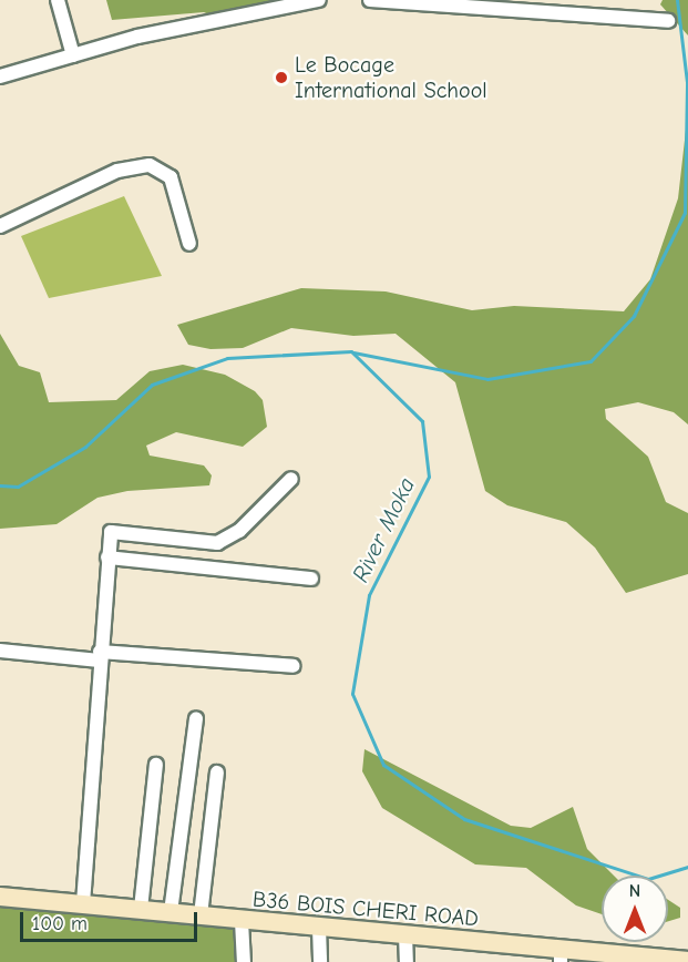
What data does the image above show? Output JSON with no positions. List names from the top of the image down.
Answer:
{
  "streets": {
    "main road": ["B36 BOIS CHERI ROAD"]
  },
  "water": ["River Moka"],
  "places": ["Le Bocage International School"],
  "scale_bar": "100 m",
  "north": "top"
}
